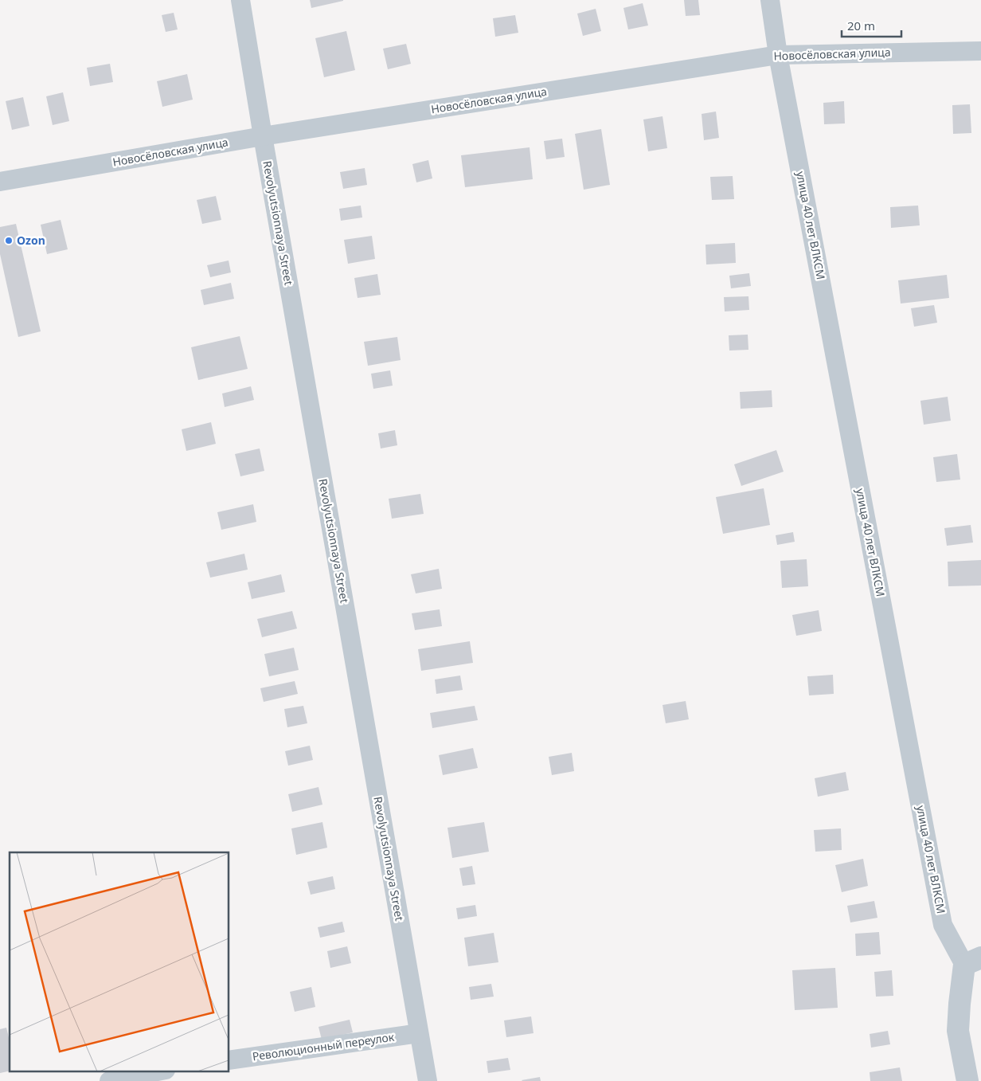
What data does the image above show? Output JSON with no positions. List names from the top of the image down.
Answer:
{
  "streets": {
    "street": [
      "Новосёловская улица",
      "Revolyutsionnaya Street",
      "улица 40 лет ВЛКСМ",
      "Революционный переулок"
    ]
  },
  "crossings": [
    ["Новосёловская улица", "Revolyutsionnaya Street"],
    ["Новосёловская улица", "улица 40 лет ВЛКСМ"],
    ["Revolyutsionnaya Street", "Революционный переулок"]
  ],
  "places": ["Ozon"],
  "scale_bar": "20 m"
}
